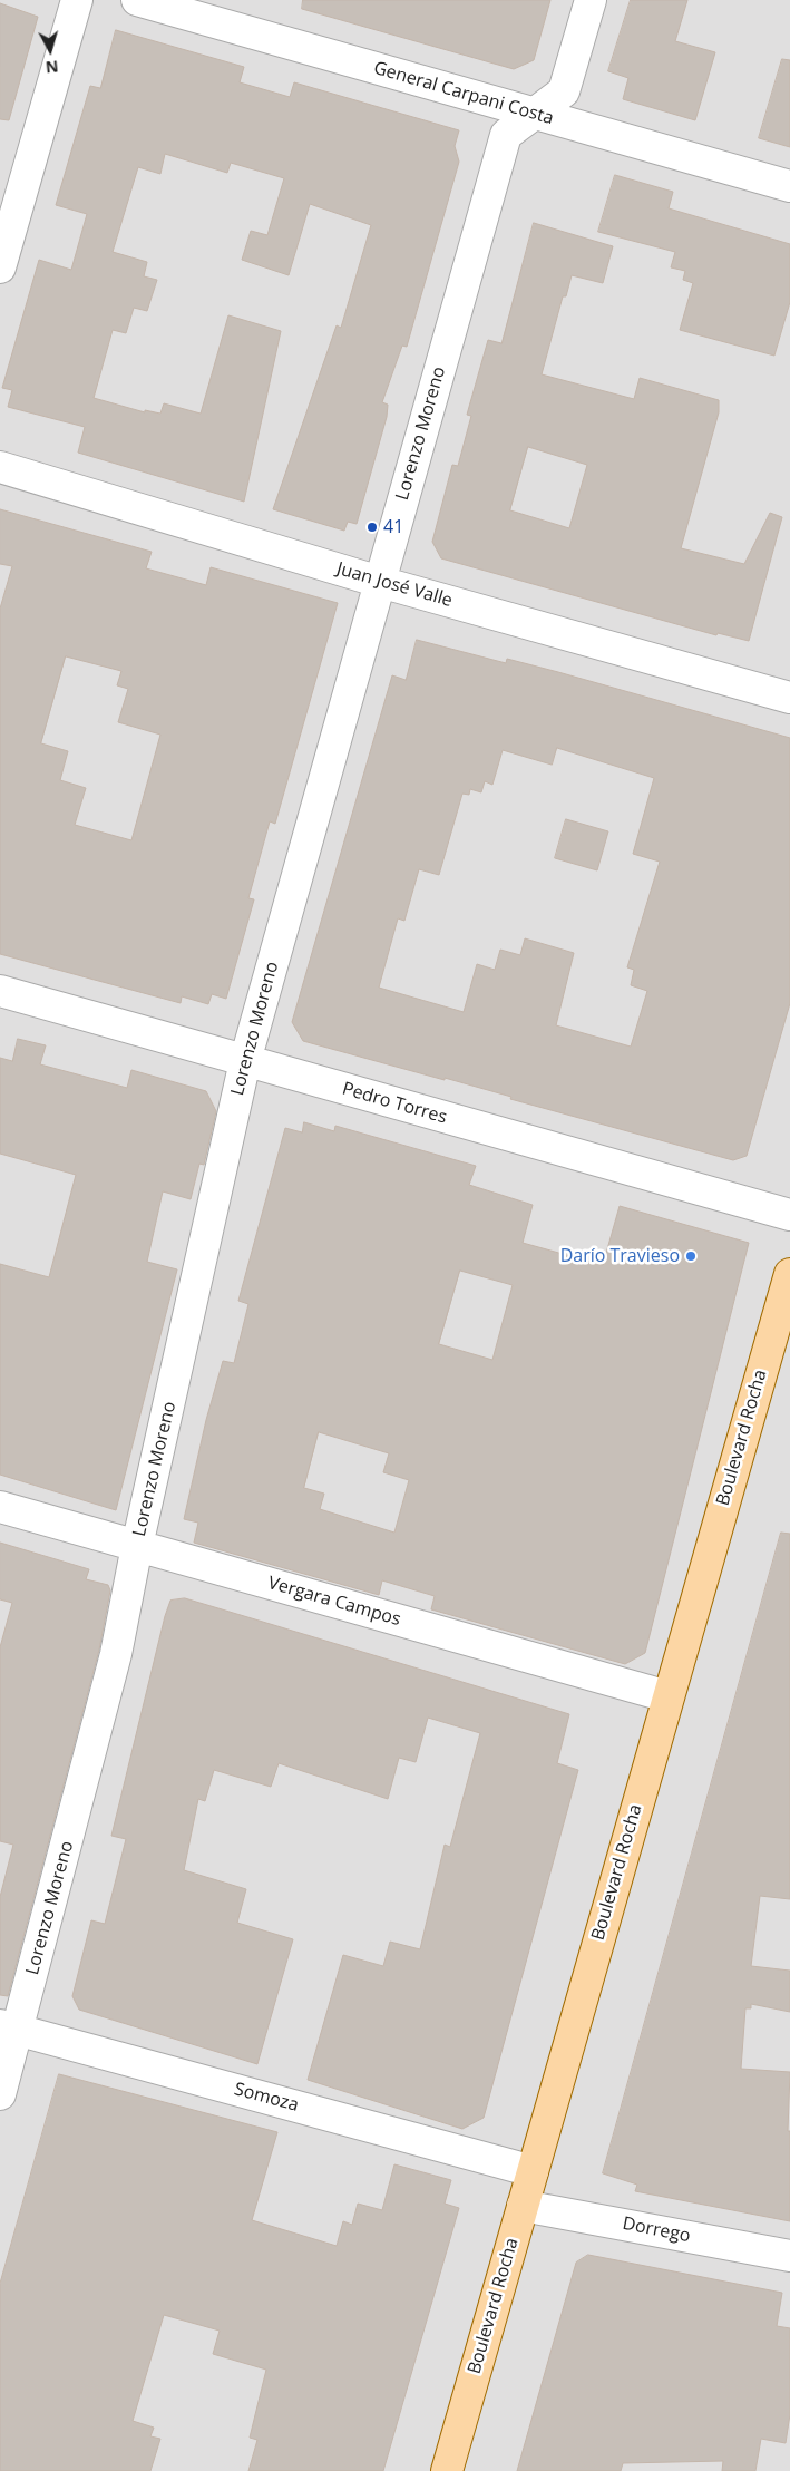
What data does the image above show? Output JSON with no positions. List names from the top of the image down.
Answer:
{
  "streets": {
    "main road": ["Boulevard Rocha"],
    "street": [
      "General Carpani Costa",
      "Lorenzo Moreno",
      "Juan José Valle",
      "Pedro Torres",
      "Vergara Campos",
      "Somoza",
      "Dorrego"
    ]
  },
  "crossings": [
    ["General Carpani Costa", "Lorenzo Moreno"],
    ["Lorenzo Moreno", "Juan José Valle"],
    ["Lorenzo Moreno", "Pedro Torres"],
    ["Lorenzo Moreno", "Vergara Campos"],
    ["Lorenzo Moreno", "Somoza"],
    ["Boulevard Rocha", "Vergara Campos"],
    ["Boulevard Rocha", "Somoza"],
    ["Boulevard Rocha", "Dorrego"]
  ],
  "places": ["41", "Darío Travieso"],
  "north": "bottom"
}
